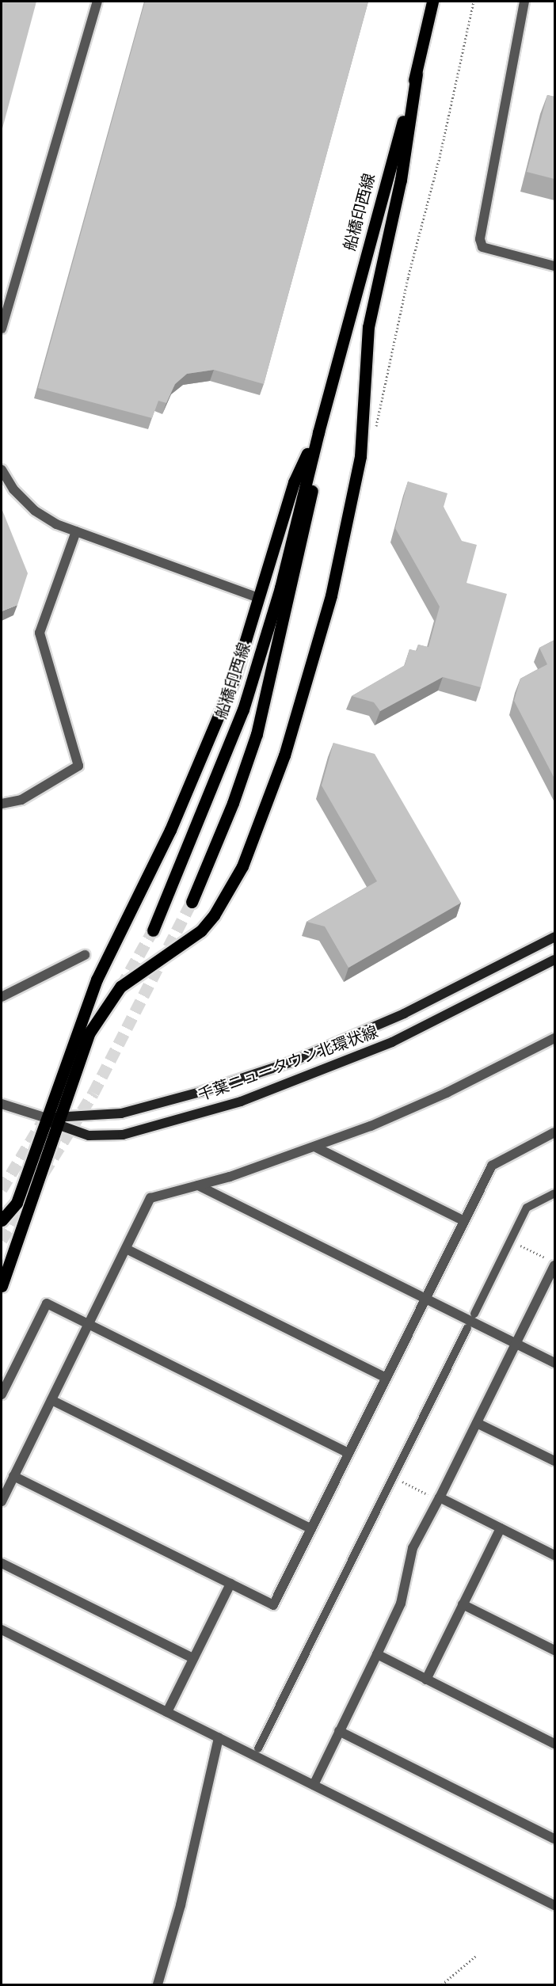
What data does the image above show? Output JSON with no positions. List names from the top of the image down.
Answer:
{
  "streets": {
    "main road": ["船橋印西線", "千葉ニュータウン北環状線"]
  }
}
